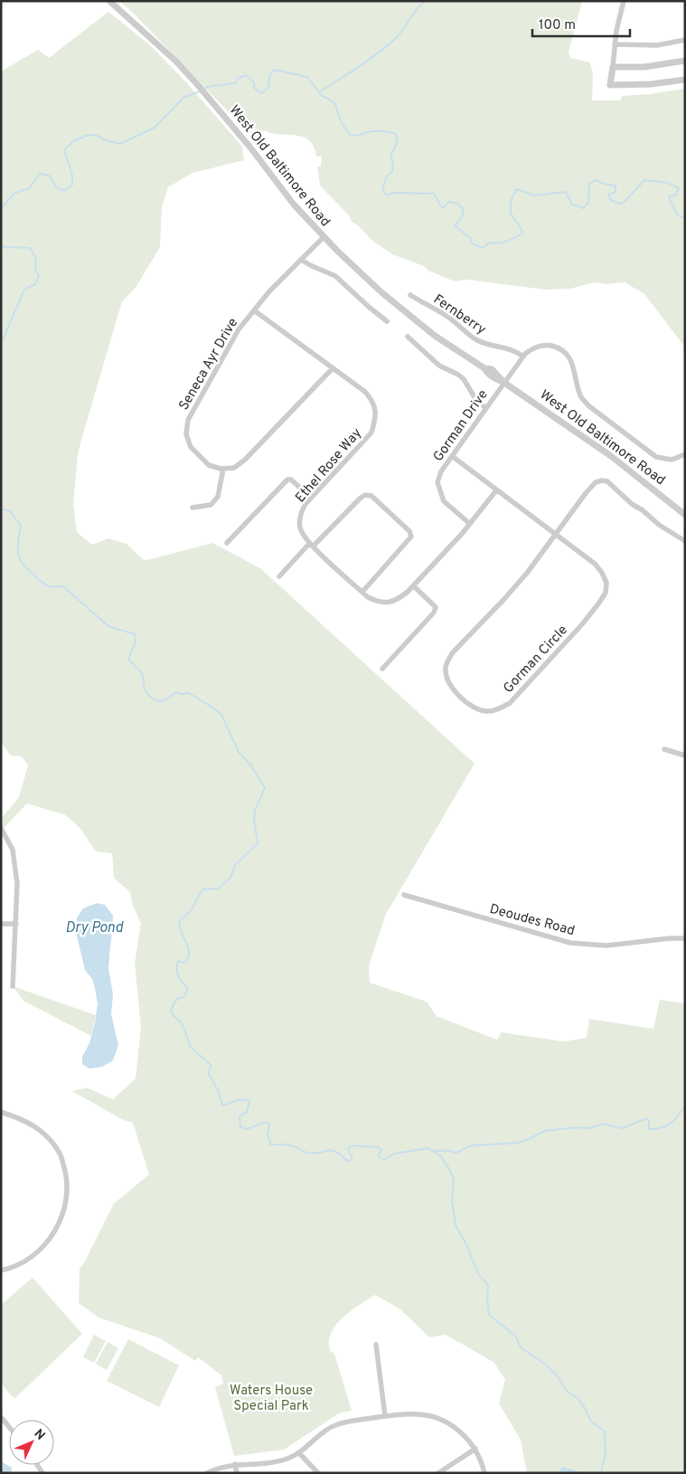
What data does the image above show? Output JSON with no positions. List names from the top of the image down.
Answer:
{
  "streets": {
    "street": [
      "West Old Baltimore Road",
      "Fernberry",
      "Seneca Ayr Drive",
      "Gorman Drive",
      "Ethel Rose Way",
      "Gorman Circle",
      "Deoudes Road"
    ]
  },
  "crossings": [
    ["West Old Baltimore Road", "Seneca Ayr Drive"],
    ["West Old Baltimore Road", "Gorman Drive"],
    ["Fernberry", "Gorman Drive"],
    ["Seneca Ayr Drive", "Ethel Rose Way"],
    ["Gorman Drive", "Ethel Rose Way"],
    ["Gorman Drive", "Gorman Circle"],
    ["Ethel Rose Way", "Gorman Circle"]
  ],
  "water": ["Dry Pond"],
  "parks": ["Waters House Special Park"],
  "scale_bar": "100 m",
  "north": "top right"
}
